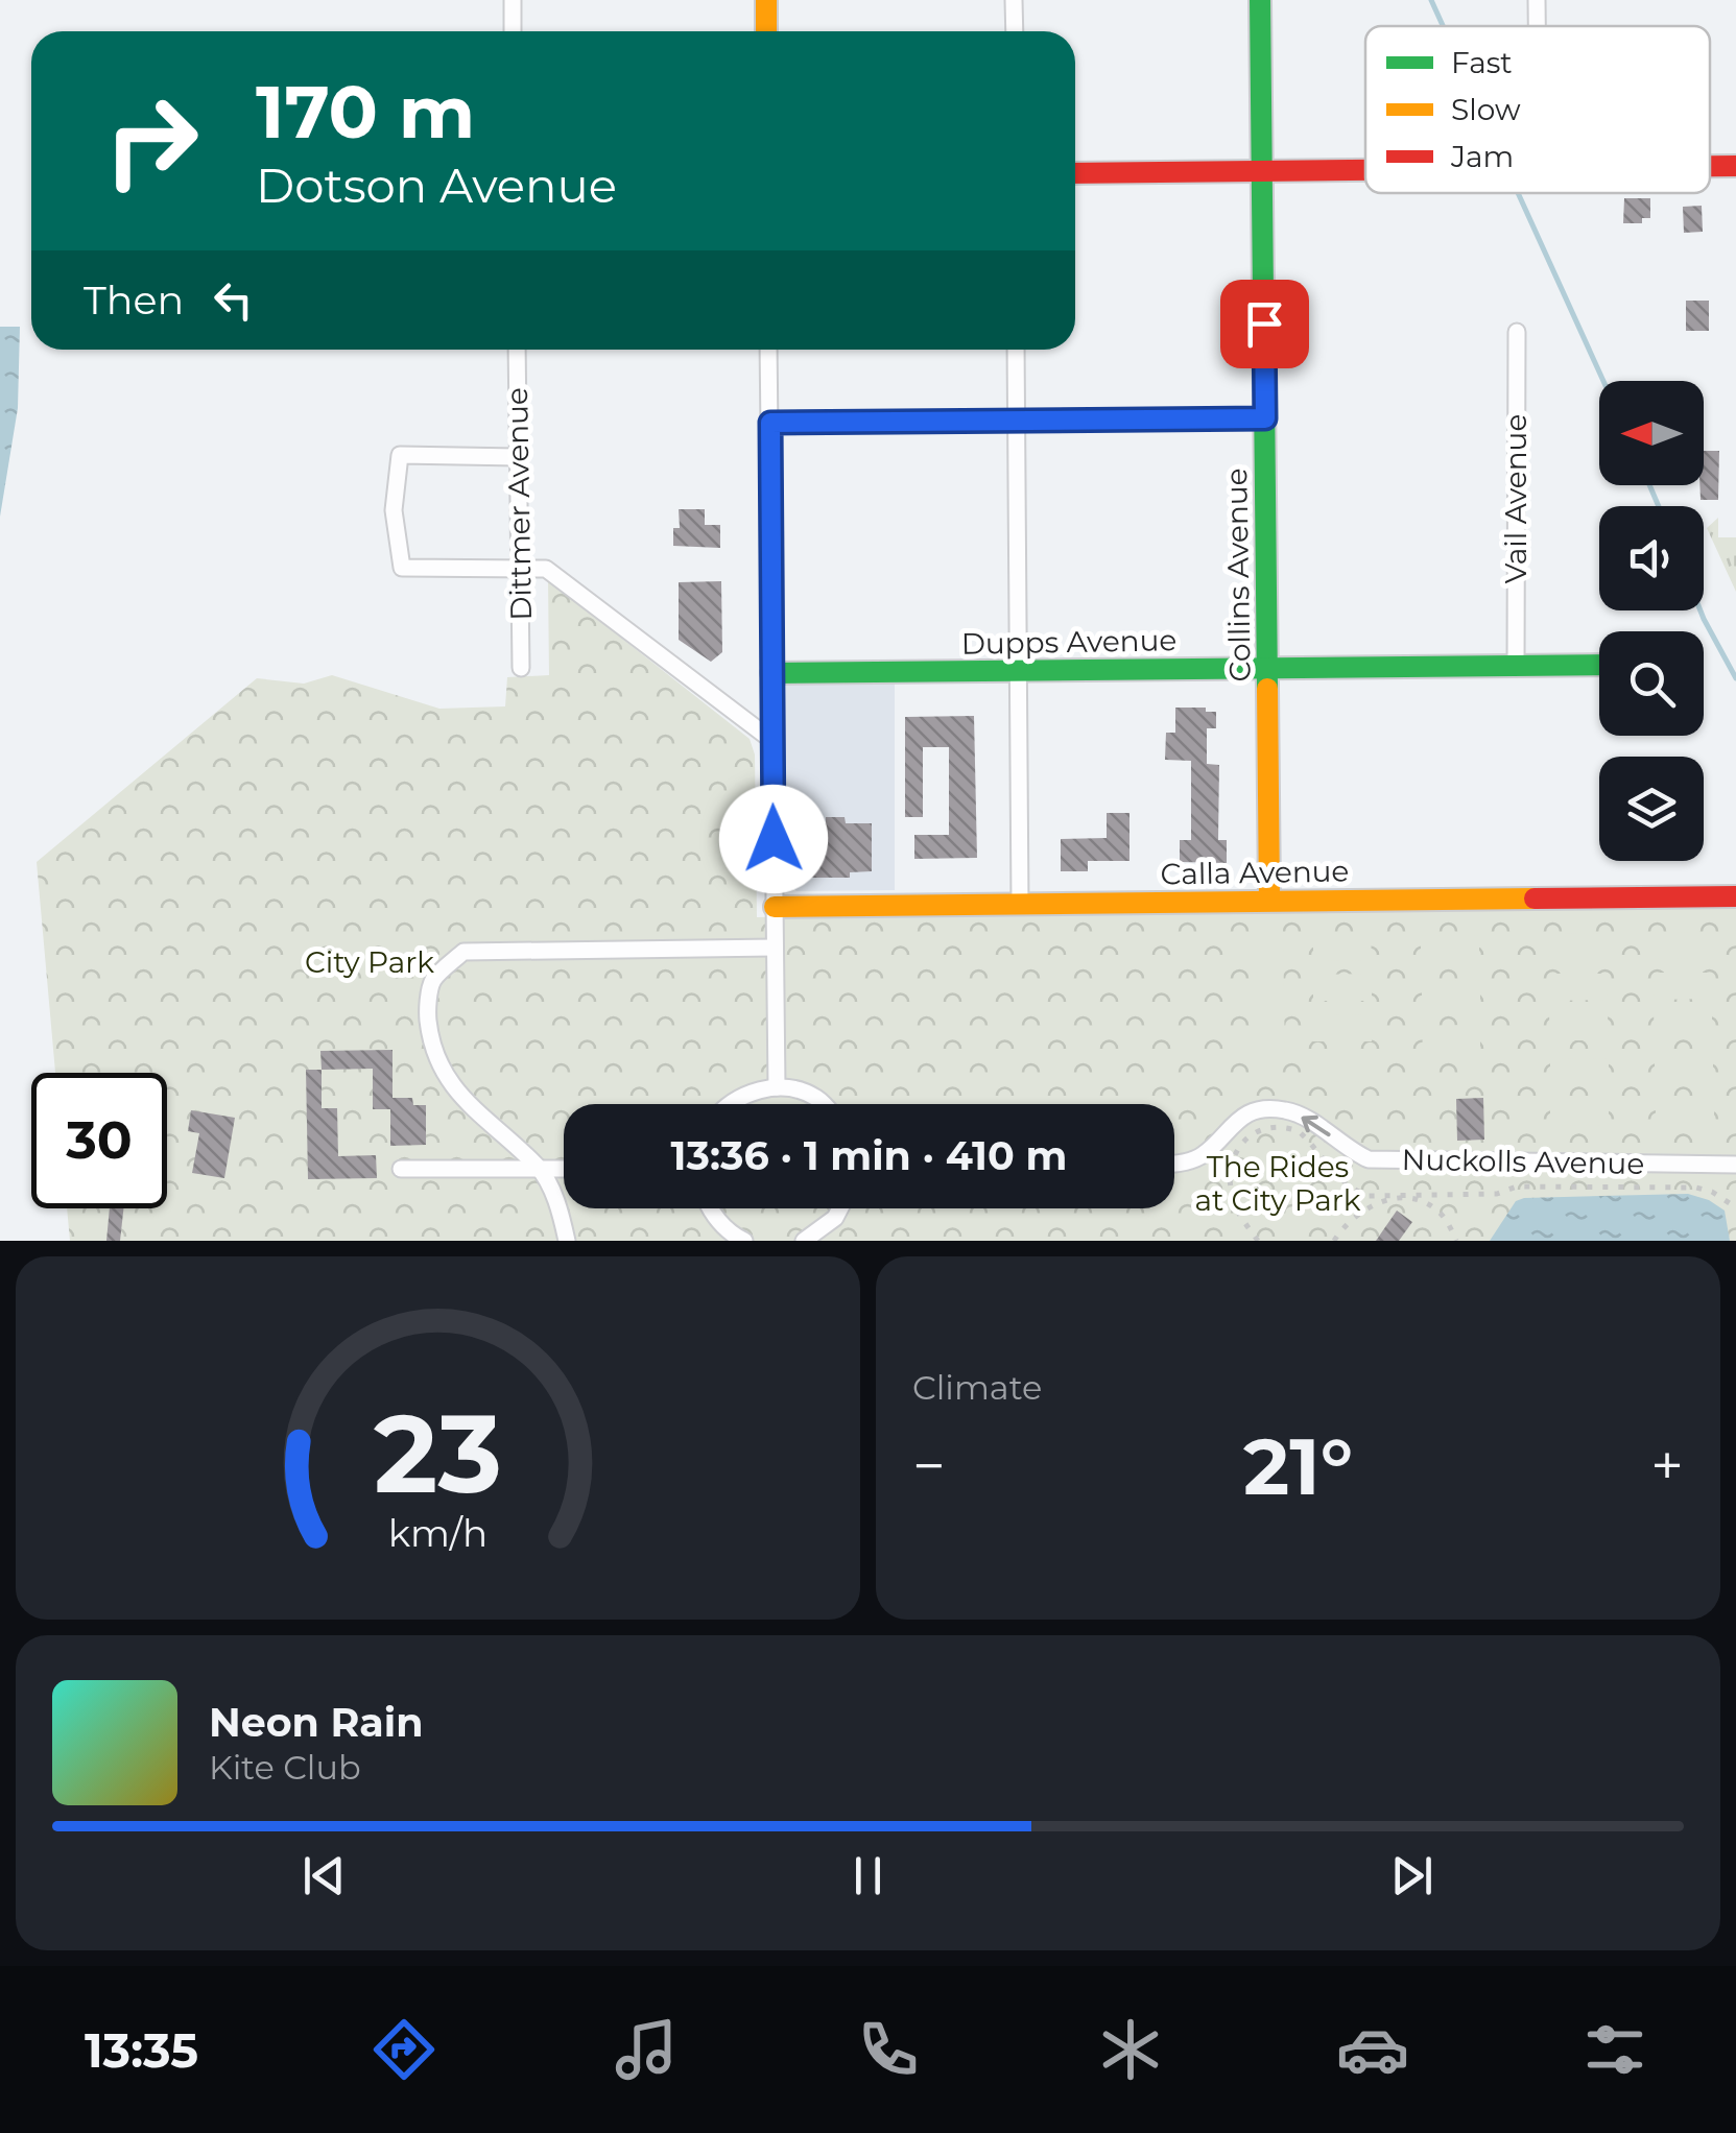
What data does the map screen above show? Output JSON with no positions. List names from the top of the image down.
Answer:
{
  "streets": {
    "street": [
      "Vail Avenue",
      "Dittmer Avenue",
      "Collins Avenue",
      "Dupps Avenue",
      "Calla Avenue",
      "Nuckolls Avenue"
    ]
  },
  "crossings": [
    ["Vail Avenue", "Dupps Avenue"],
    ["Collins Avenue", "Dupps Avenue"],
    ["Collins Avenue", "Calla Avenue"]
  ],
  "one_way": ["Nuckolls Avenue"],
  "parks": ["City Park", "The Rides at City Park"],
  "legend": ["Fast", "Slow", "Jam"],
  "north": "left",
  "page": {
    "turn": ["170 m", "Dotson Avenue"],
    "then": "Then",
    "limit": "30",
    "trip": "13:36 · 1 min · 410 m",
    "tile": "Climate",
    "heat": ["−", "21°", "+"],
    "song": ["Neon Rain", "Kite Club"],
    "tabs": "13:35",
    "gauge": ["23", "km/h"]
  }
}
